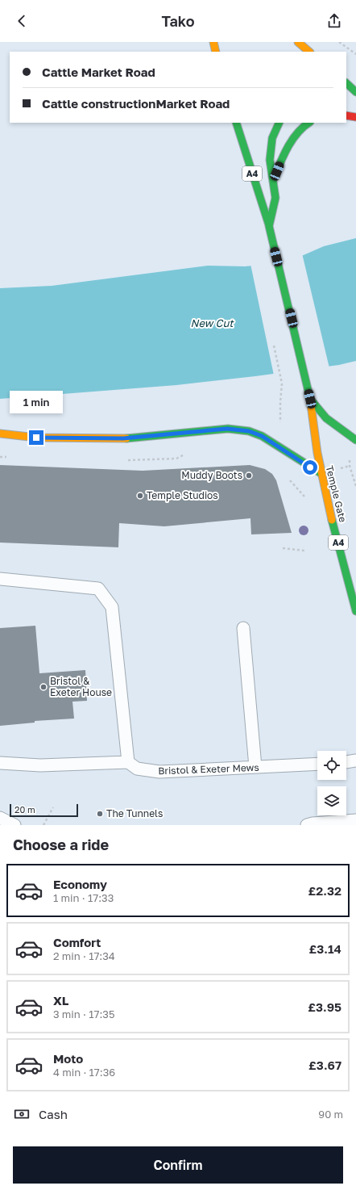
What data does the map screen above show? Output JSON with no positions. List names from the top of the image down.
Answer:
{
  "streets": {
    "main road": ["A4", "Temple Gate"],
    "lane": ["Bristol & Exeter Mews"]
  },
  "crossings": [
    ["A4", "Temple Gate"]
  ],
  "water": ["New Cut"],
  "places": [
    "Muddy Boots",
    "Temple Studios",
    "Bristol & Exeter House",
    "The Tunnels"
  ],
  "scale_bar": "20 m",
  "page": {
    "header": "Tako",
    "banner": ["Cattle Market Road", "Cattle constructionMarket Road"],
    "bubble": "1 min",
    "scale": "20 m",
    "heading": "Choose a ride",
    "list": [
      {
        "name": "Economy",
        "note": "1 min · 17:33",
        "value": "£2.32"
      },
      {
        "name": "Comfort",
        "note": "2 min · 17:34",
        "value": "£3.14"
      },
      {
        "name": "XL",
        "note": "3 min · 17:35",
        "value": "£3.95"
      },
      {
        "name": "Moto",
        "note": "4 min · 17:36",
        "value": "£3.67"
      }
    ],
    "pay": ["Cash", "90 m"],
    "buttons": "Confirm"
  }
}
